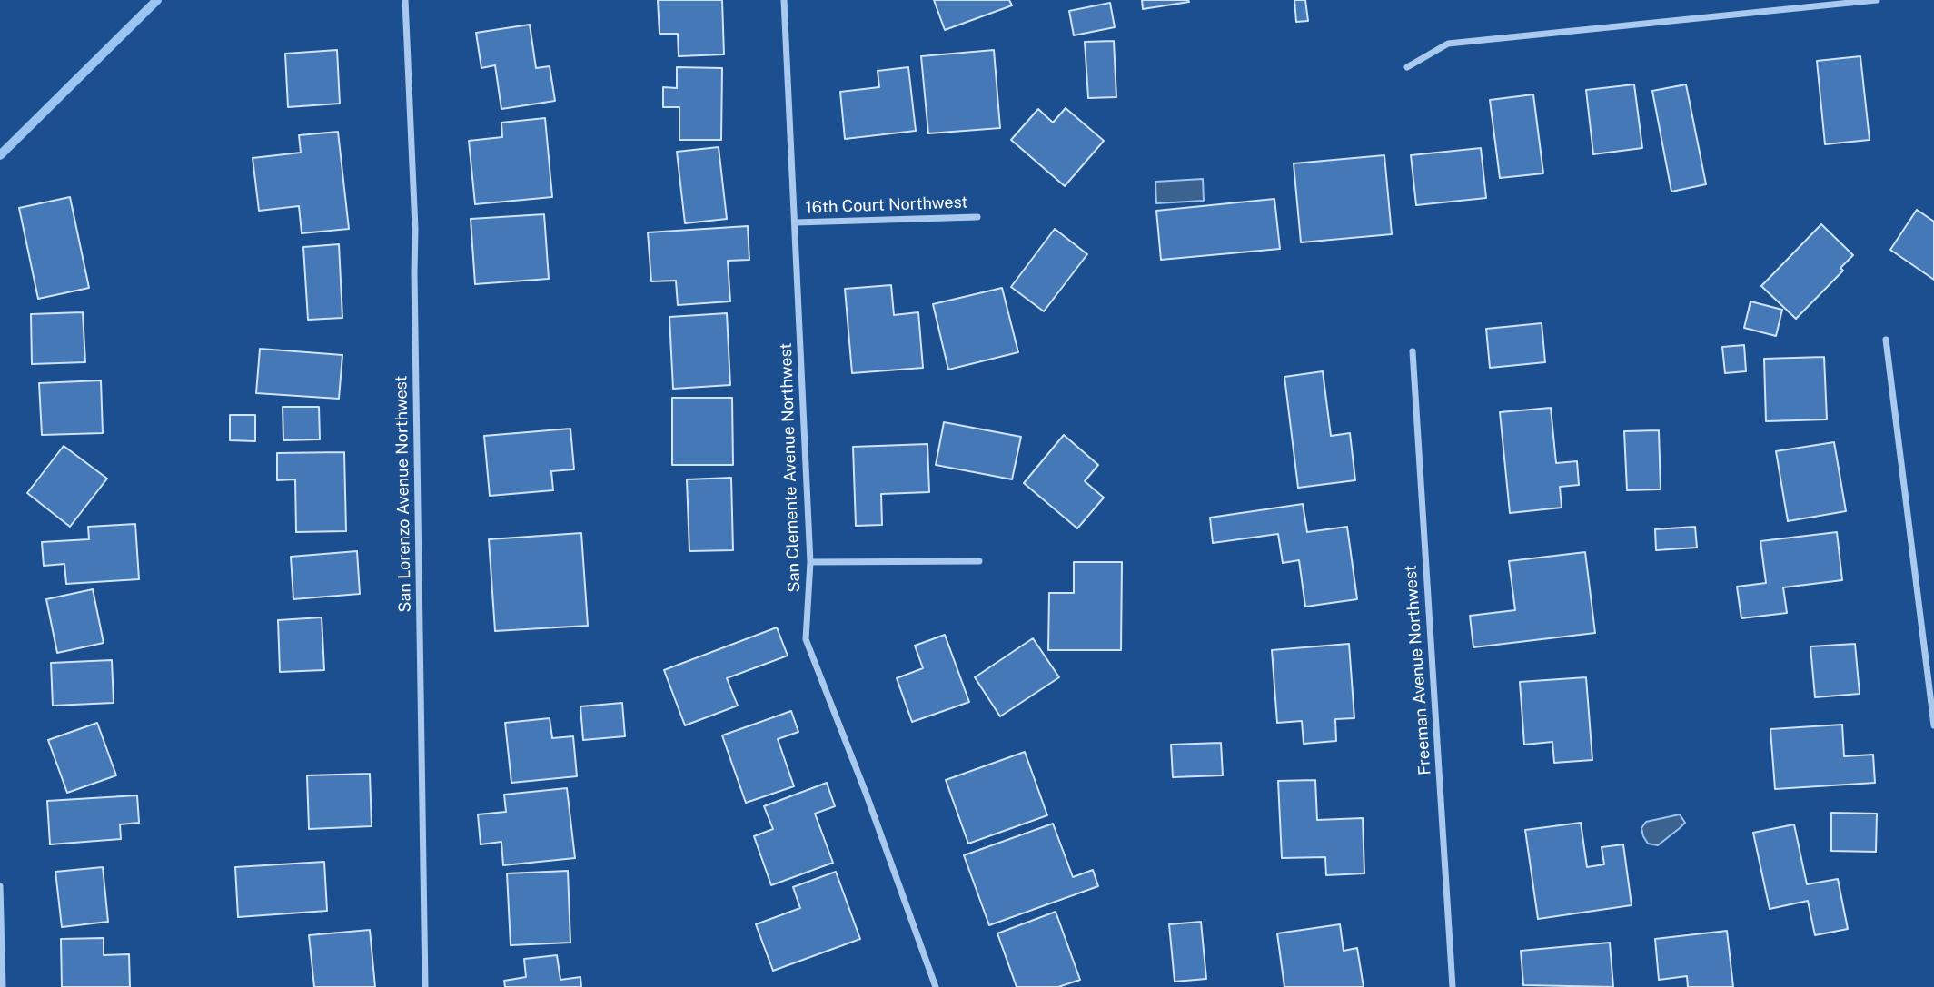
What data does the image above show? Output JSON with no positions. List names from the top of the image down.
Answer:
{
  "streets": {
    "street": [
      "16th Court Northwest",
      "San Clemente Avenue Northwest",
      "San Lorenzo Avenue Northwest",
      "Freeman Avenue Northwest"
    ]
  },
  "crossings": [
    ["16th Court Northwest", "San Clemente Avenue Northwest"]
  ]
}
